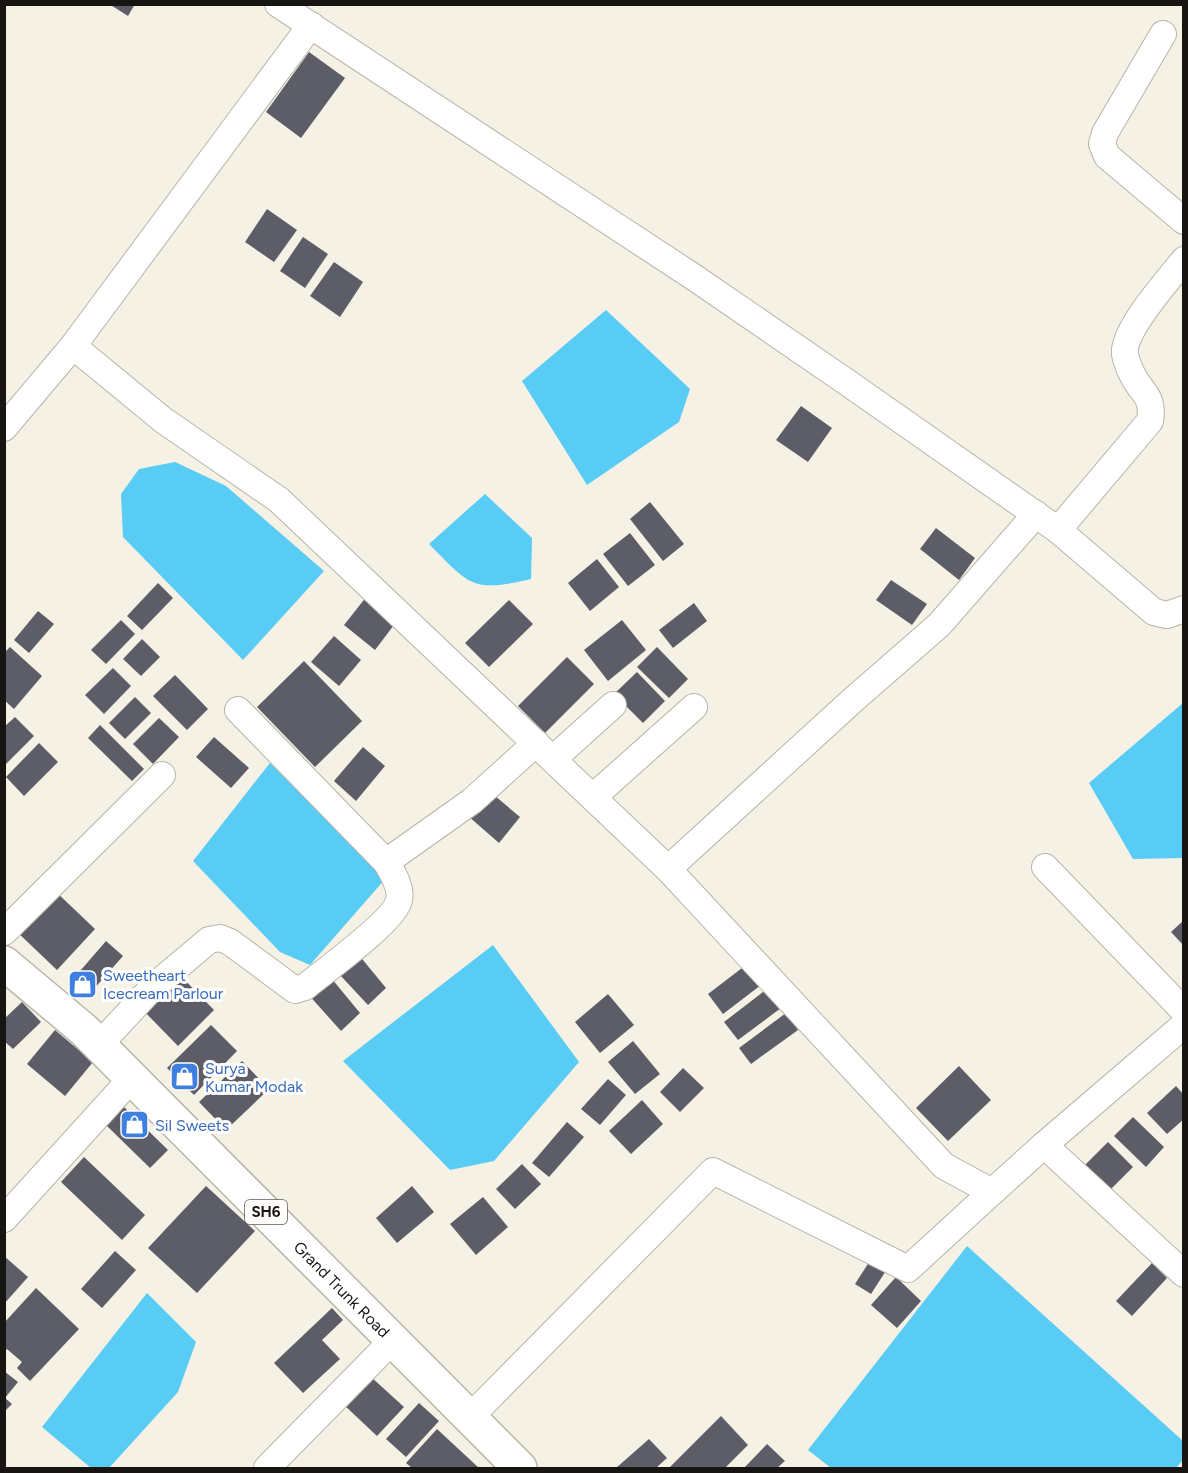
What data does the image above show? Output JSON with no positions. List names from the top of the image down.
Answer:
{
  "streets": {
    "main road": ["SH6", "Grand Trunk Road"]
  },
  "places": {
    "shop": ["Sweetheart Icecream Parlour", "Surya Kumar Modak", "Sil Sweets"]
  }
}
